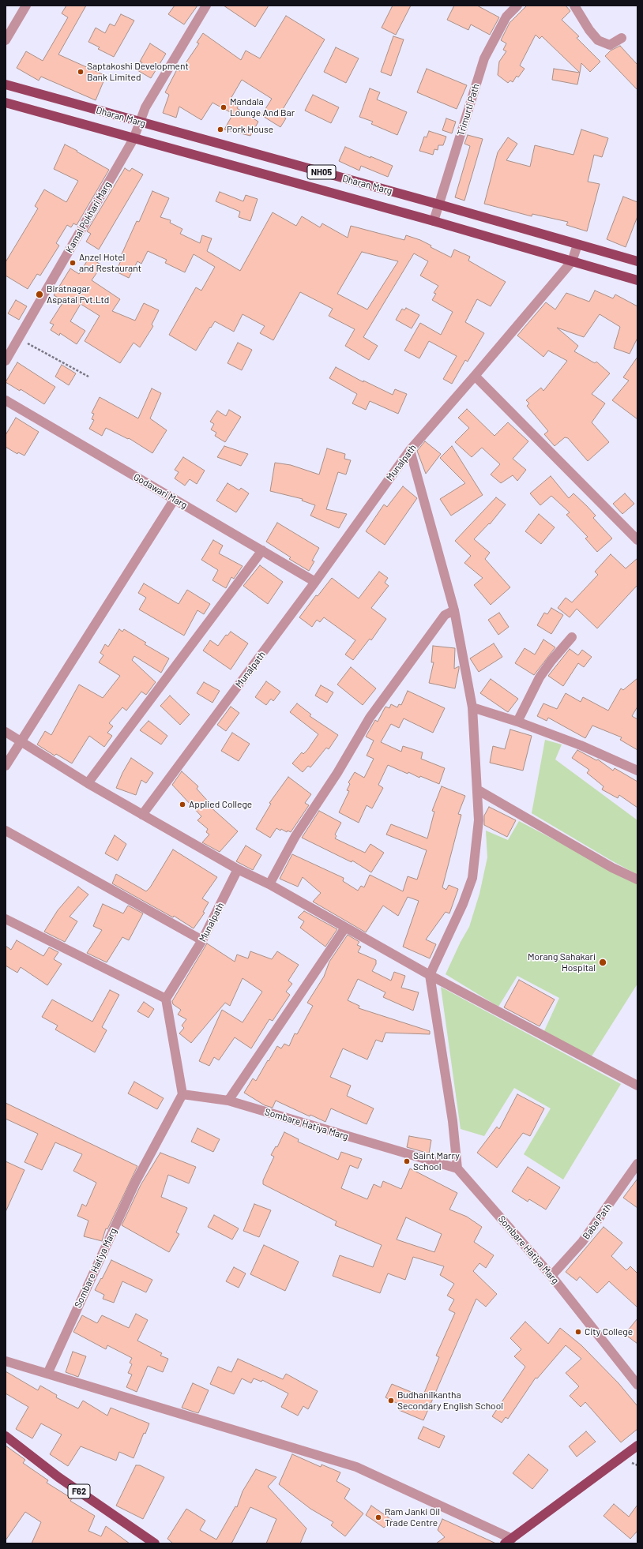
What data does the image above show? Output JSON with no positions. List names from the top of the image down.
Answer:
{
  "streets": {
    "main road": ["Dharan Marg", "NH05", "F62"],
    "street": [
      "Trimurti Path",
      "Kamal Pokhari Marg",
      "Munalpath",
      "Godawari Marg",
      "Sombare Hatiya Marg",
      "Baba Path"
    ]
  },
  "crossings": [
    ["Trimurti Path", "Dharan Marg"],
    ["Dharan Marg", "Kamal Pokhari Marg"],
    ["Dharan Marg", "Munalpath"],
    ["Munalpath", "Godawari Marg"],
    ["Sombare Hatiya Marg", "Baba Path"]
  ],
  "places": [
    "Saptakoshi Development Bank Limited",
    "Mandala Lounge And Bar",
    "Pork House",
    "Anzel Hotel and Restaurant",
    "Biratnagar Aspatal Pvt.Ltd",
    "Applied College",
    "Morang Sahakari Hospital",
    "Saint Marry School",
    "City College",
    "Budhanilkantha Secondary English School",
    "Ram Janki Oil Trade Centre"
  ]
}
